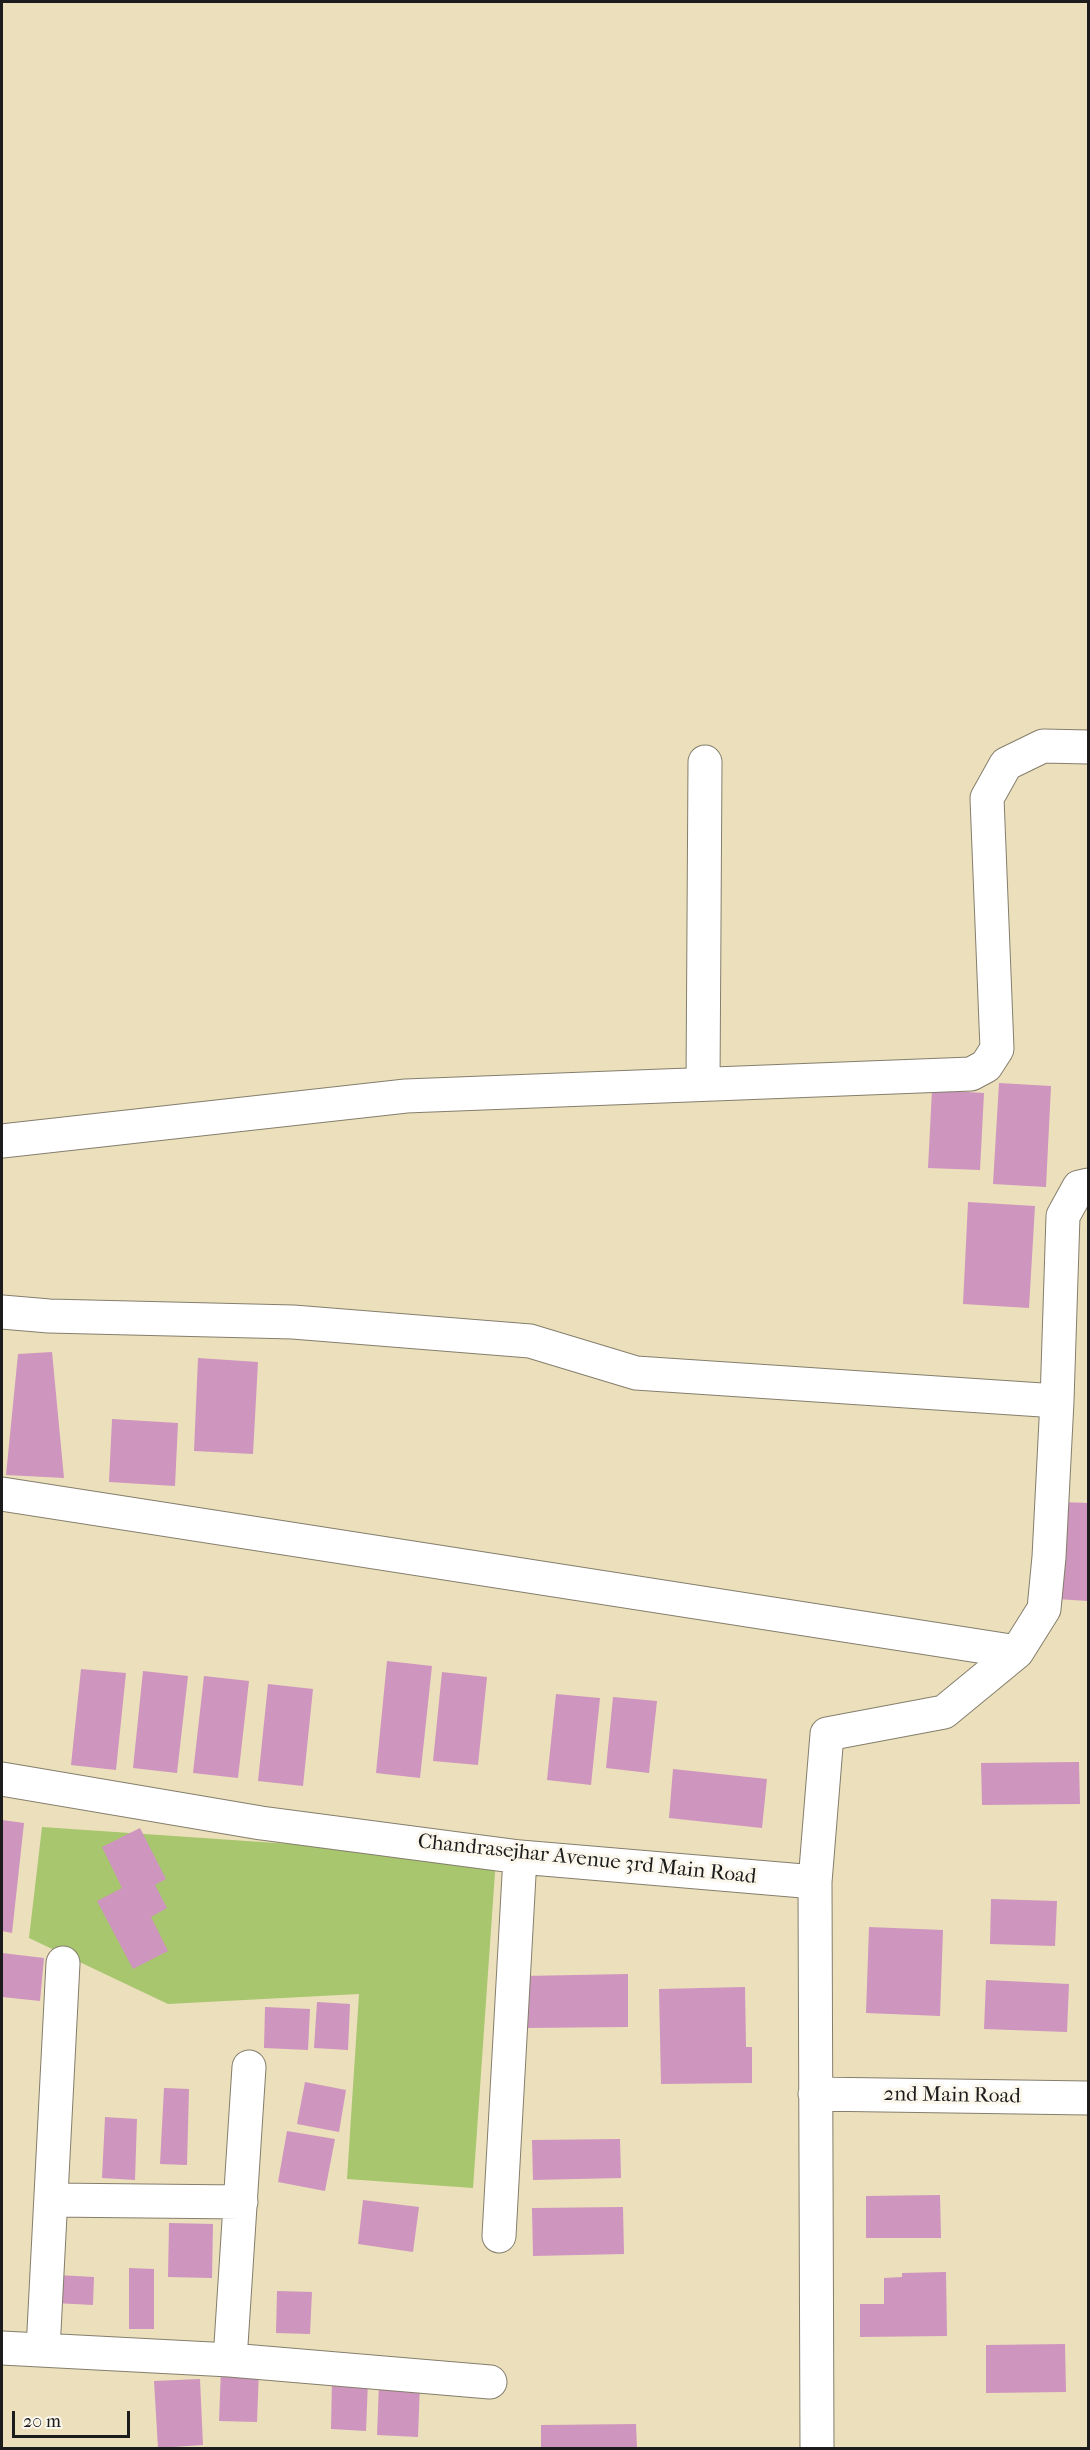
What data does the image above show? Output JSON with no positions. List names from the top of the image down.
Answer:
{
  "streets": {
    "street": ["Chandrasejhar Avenue 3rd Main Road", "2nd Main Road"]
  },
  "scale_bar": "20 m"
}
